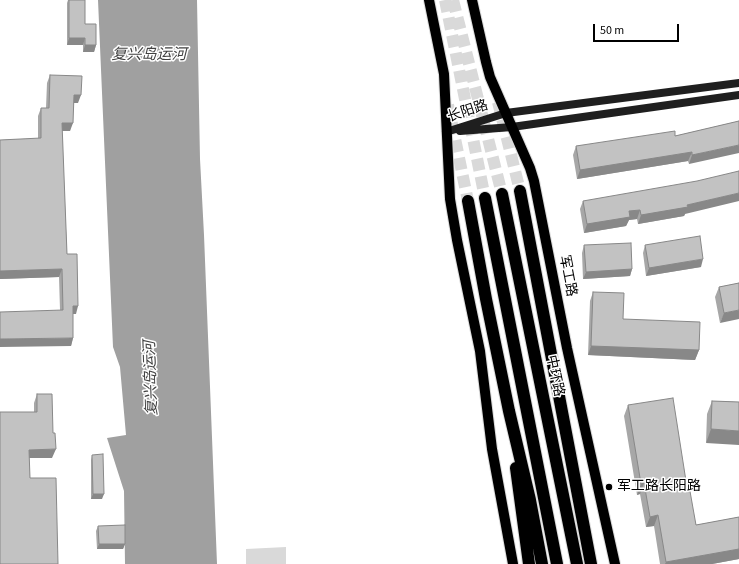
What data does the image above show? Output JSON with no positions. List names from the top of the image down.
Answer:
{
  "streets": {
    "highway": ["中环路"],
    "main road": ["长阳路", "军工路"]
  },
  "crossings": [
    ["长阳路", "军工路"]
  ],
  "water": ["复兴岛运河"],
  "places": ["军工路长阳路"],
  "scale_bar": "50 m"
}
